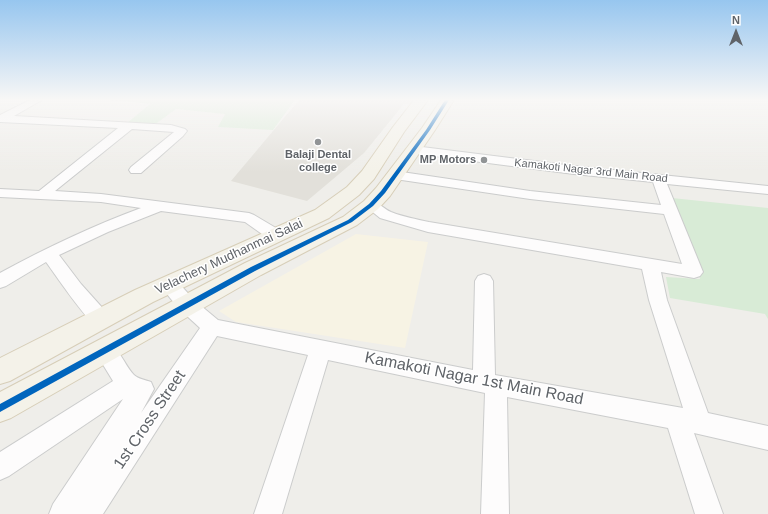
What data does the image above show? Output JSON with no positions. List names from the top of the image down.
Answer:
{
  "streets": {
    "main road": ["Velachery Mudhanmai Salai"],
    "street": ["Kamakoti Nagar 3rd Main Road", "Kamakoti Nagar 1st Main Road", "1st Cross Street"]
  },
  "crossings": [
    ["Kamakoti Nagar 3rd Main Road", "Velachery Mudhanmai Salai"],
    ["Kamakoti Nagar 1st Main Road", "1st Cross Street"]
  ],
  "places": ["Balaji Dental college", "MP Motors"],
  "north": "top"
}
